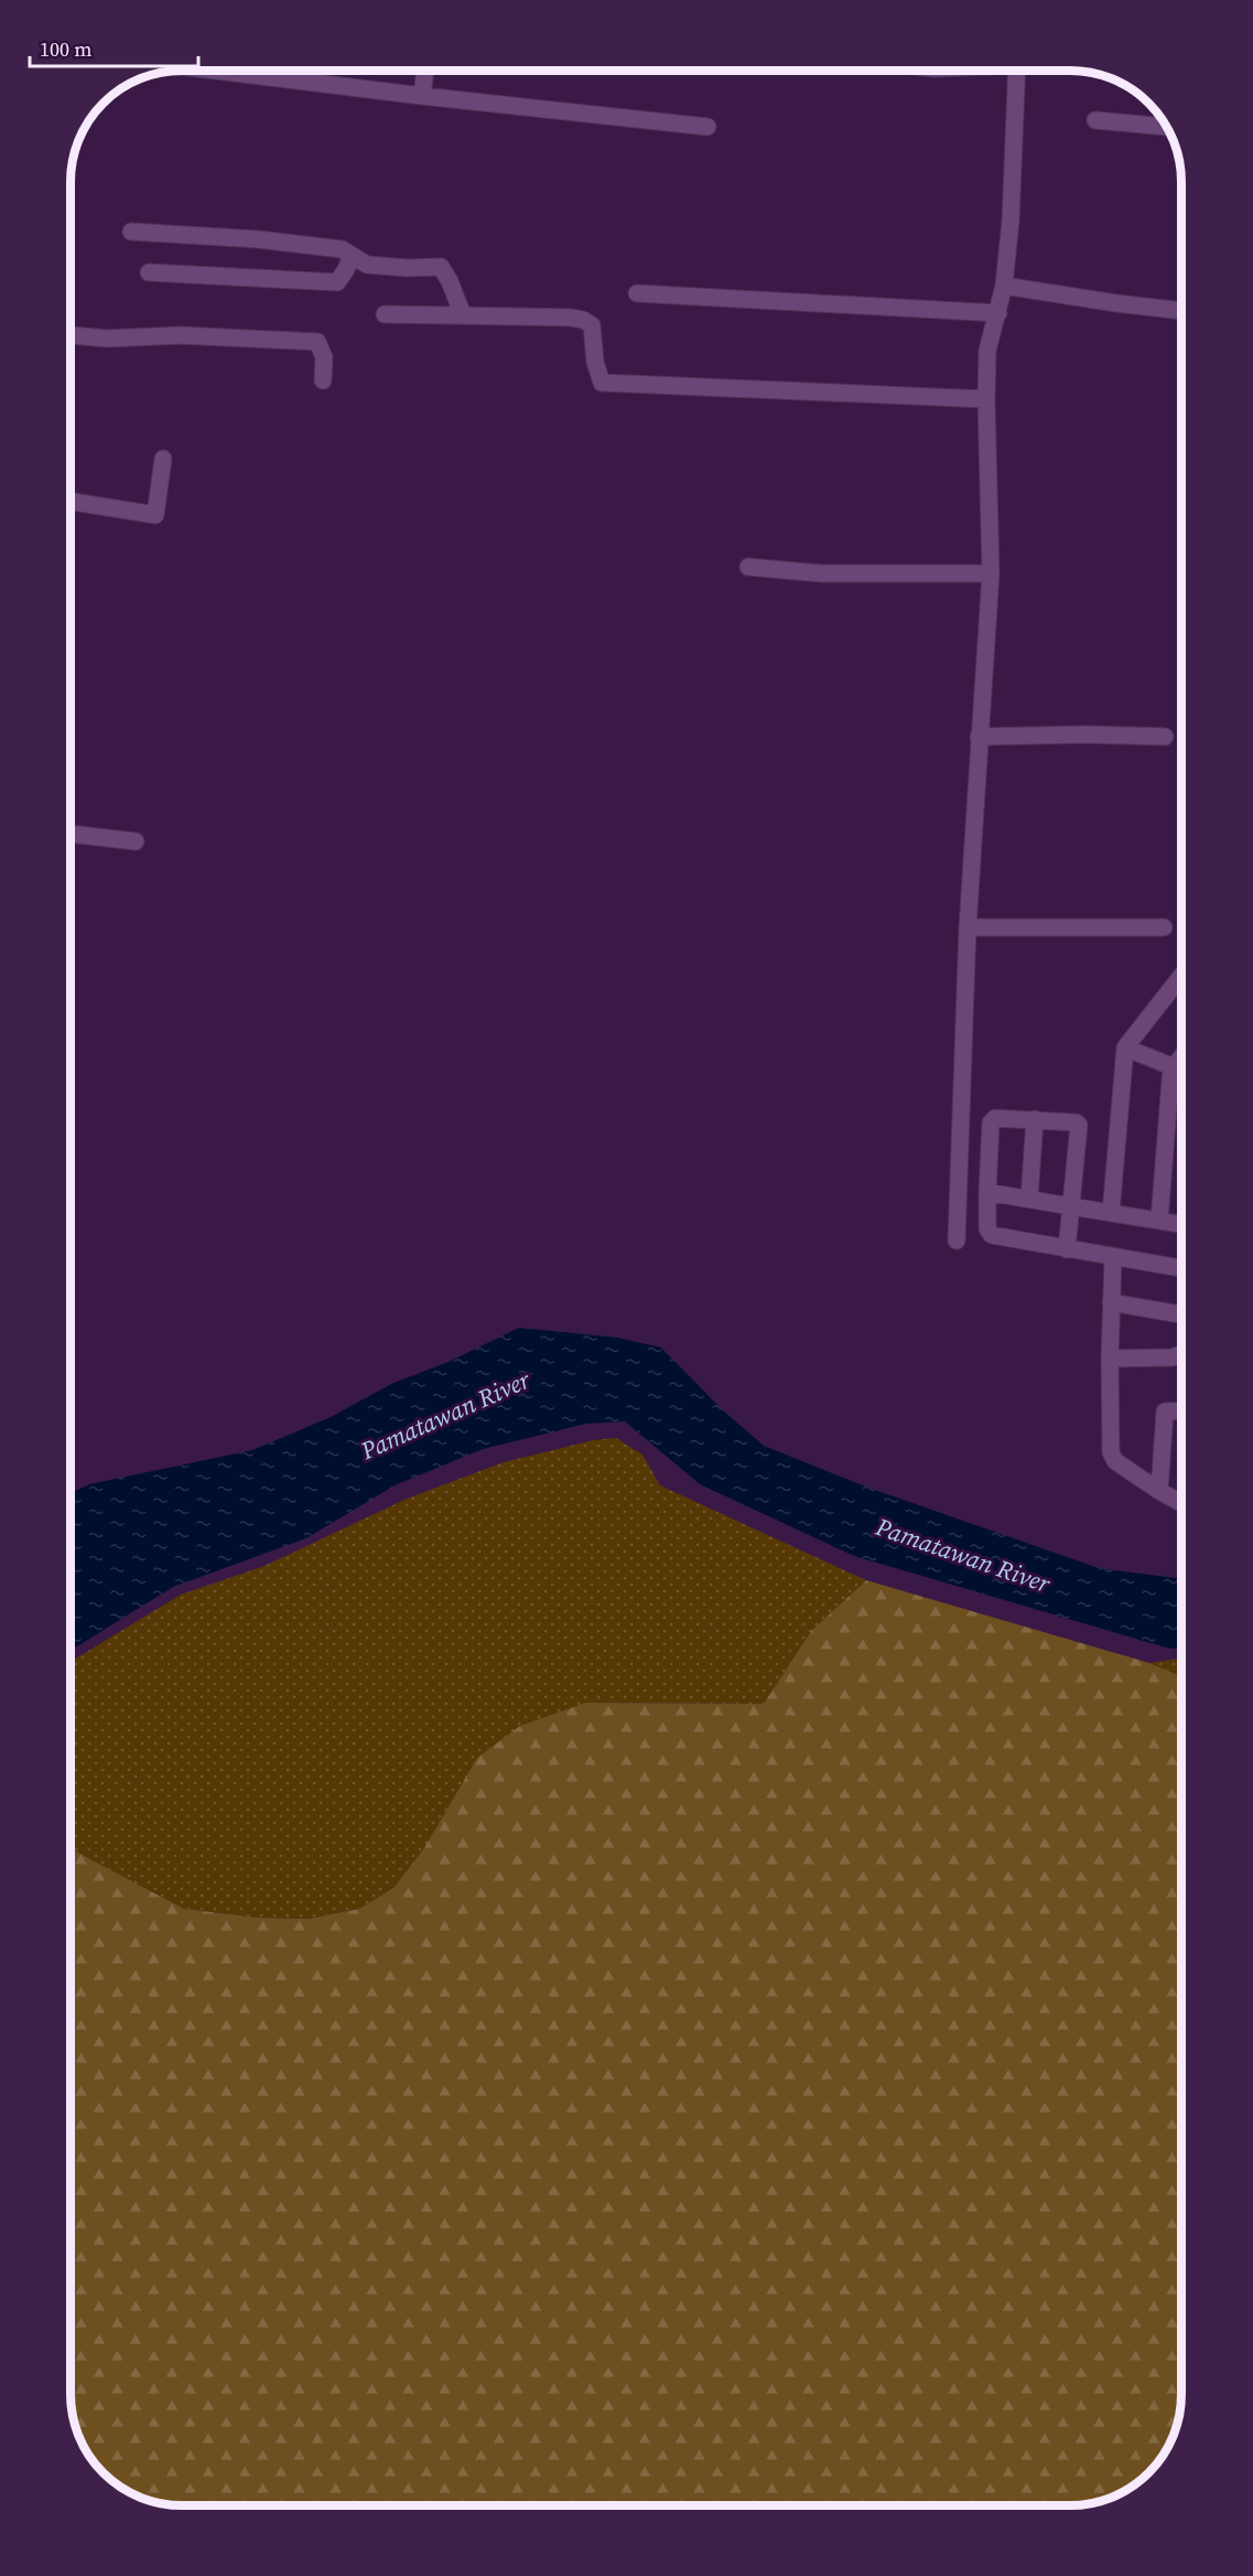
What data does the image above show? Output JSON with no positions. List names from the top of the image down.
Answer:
{
  "water": ["Pamatawan River"],
  "scale_bar": "100 m"
}
